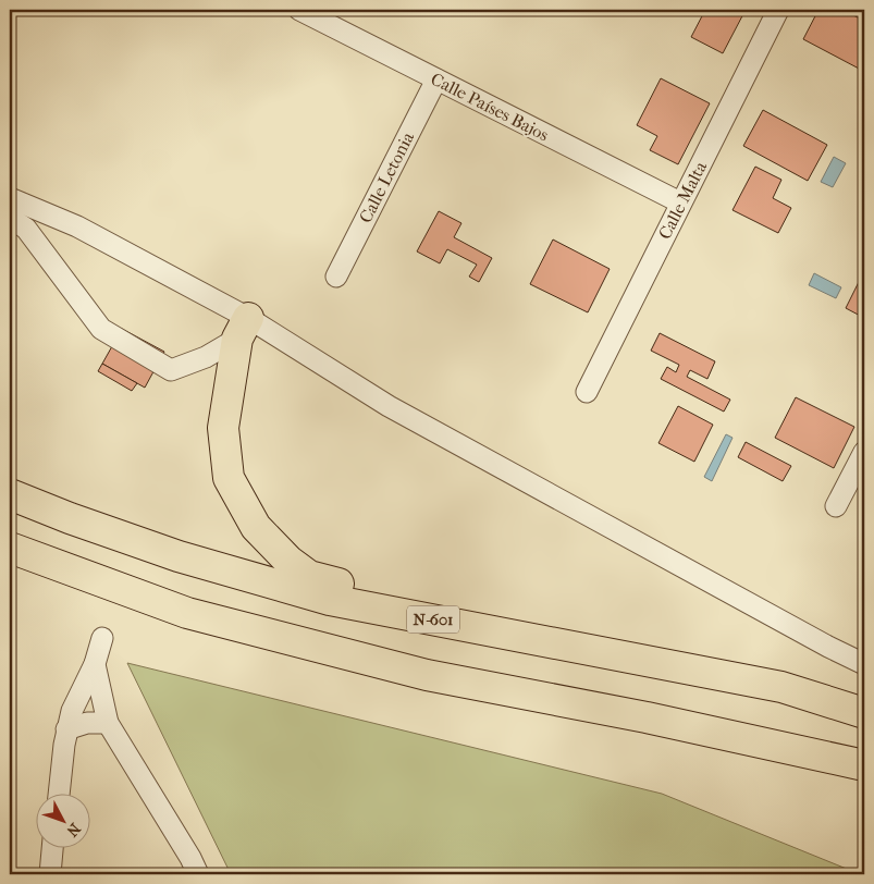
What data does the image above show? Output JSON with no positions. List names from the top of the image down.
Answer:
{
  "streets": {
    "highway": ["N-601"],
    "street": ["Calle Países Bajos", "Calle Letonia", "Calle Malta"]
  },
  "crossings": [
    ["Calle Países Bajos", "Calle Letonia"],
    ["Calle Países Bajos", "Calle Malta"]
  ],
  "north": "bottom right"
}
